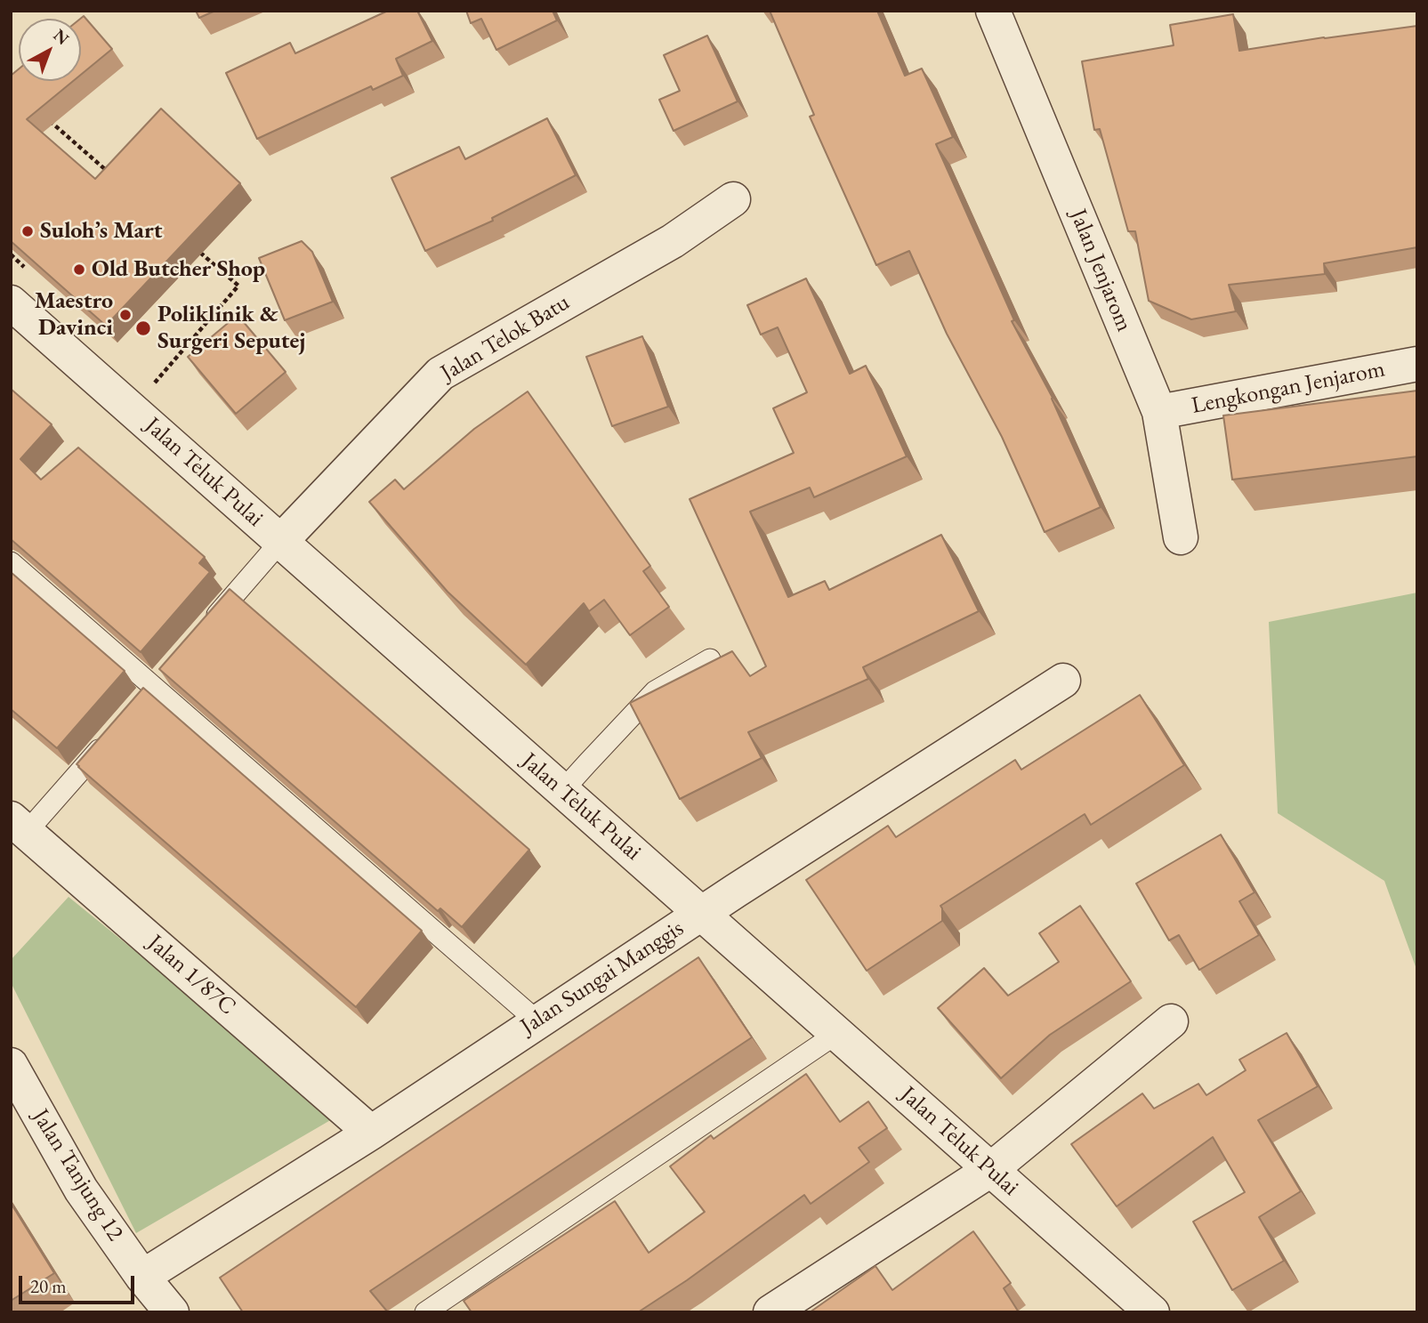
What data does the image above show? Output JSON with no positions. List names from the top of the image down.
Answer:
{
  "streets": {
    "street": [
      "Jalan Jenjarom",
      "Jalan Telok Batu",
      "Lengkongan Jenjarom",
      "Jalan Teluk Pulai",
      "Jalan 1/87C",
      "Jalan Sungai Manggis",
      "Jalan Tanjung 12"
    ]
  },
  "crossings": [
    ["Jalan Jenjarom", "Lengkongan Jenjarom"],
    ["Jalan Telok Batu", "Jalan Teluk Pulai"],
    ["Jalan Teluk Pulai", "Jalan Sungai Manggis"],
    ["Jalan 1/87C", "Jalan Sungai Manggis"],
    ["Jalan Sungai Manggis", "Jalan Tanjung 12"]
  ],
  "places": [
    "Suloh’s Mart",
    "Old Butcher Shop",
    "Maestro Davinci",
    "Poliklinik & Surgeri Seputej"
  ],
  "scale_bar": "20 m",
  "north": "top right"
}
